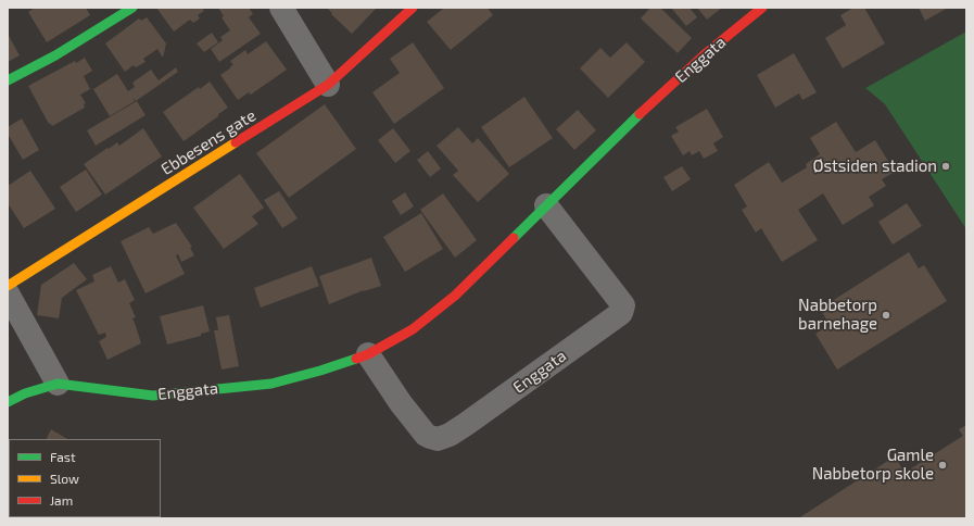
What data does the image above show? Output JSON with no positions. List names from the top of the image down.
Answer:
{
  "streets": {
    "street": ["Enggata", "Ebbesens gate"]
  },
  "places": ["Østsiden stadion", "Nabbetorp barnehage", "Gamle Nabbetorp skole"],
  "legend": ["Fast", "Slow", "Jam"]
}
